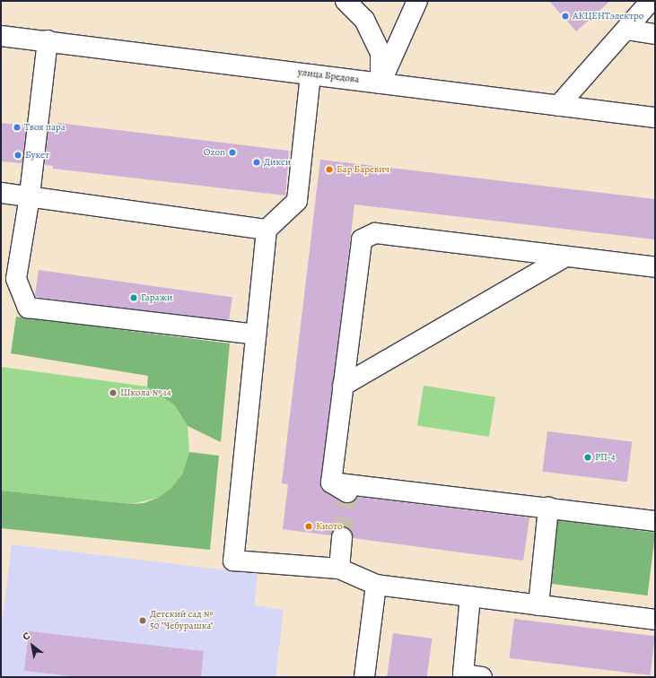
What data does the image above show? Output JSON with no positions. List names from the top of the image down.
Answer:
{
  "streets": {
    "street": ["улица Бредова"]
  },
  "places": [
    "АКЦЕНТэлектро",
    "Твоя пара",
    "Ozon",
    "Букет",
    "Дикси",
    "Бар Баревич",
    "Гаражи",
    "Школа № 14",
    "РП-4",
    "Киото",
    "Детский сад № 50 \"Чебурашка\""
  ],
  "north": "top left"
}
